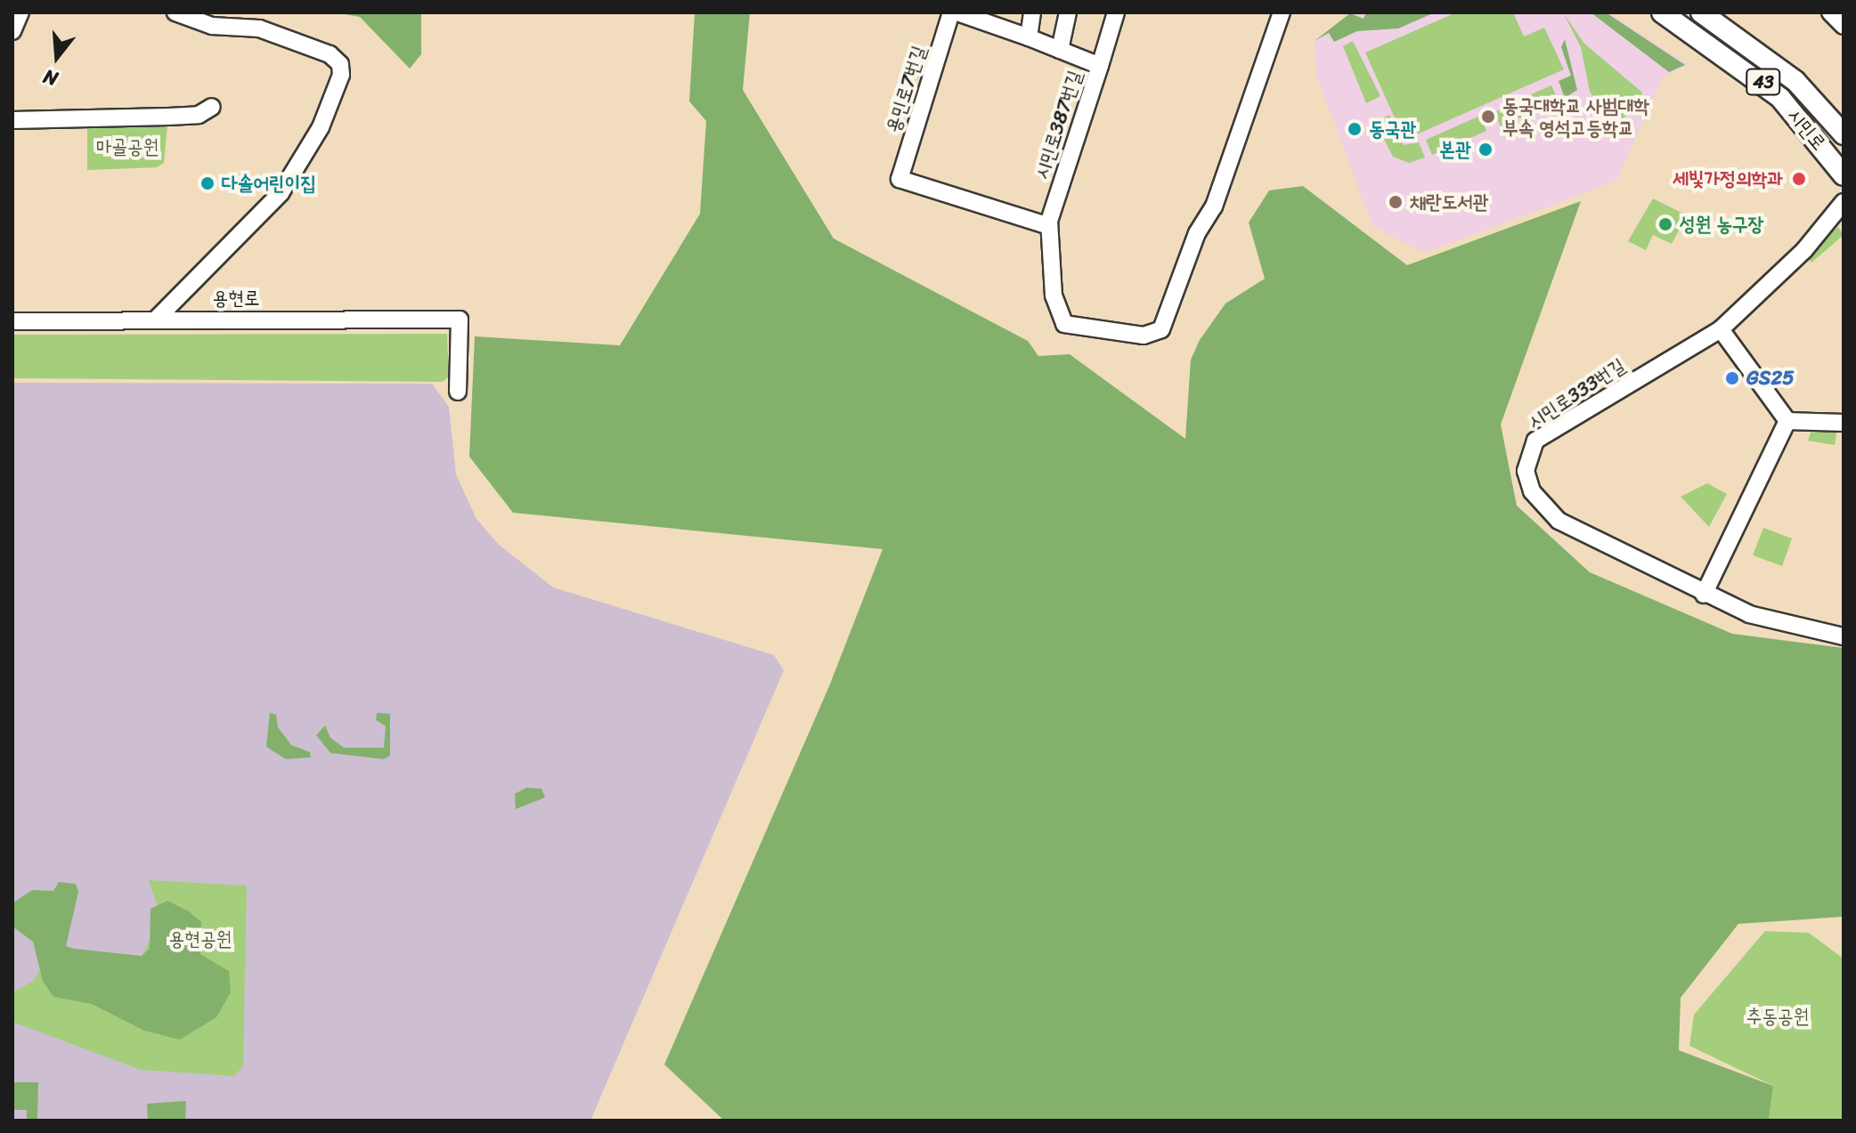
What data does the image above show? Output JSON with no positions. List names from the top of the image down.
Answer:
{
  "streets": {
    "main road": ["43", "시민로"],
    "street": [
      "용민로7번길",
      "시민로387번길",
      "용현로",
      "시민로333번길"
    ]
  },
  "crossings": [
    ["용민로7번길", "시민로387번길"]
  ],
  "parks": ["마골공원", "용현공원", "추동공원"],
  "places": [
    "동국대학교 사범대학 부속 영석고등학교",
    "동국관",
    "본관",
    "세빛가정의학과",
    "다솔어린이집",
    "채란도서관",
    "성원 농구장",
    "GS25"
  ],
  "north": "bottom"
}
